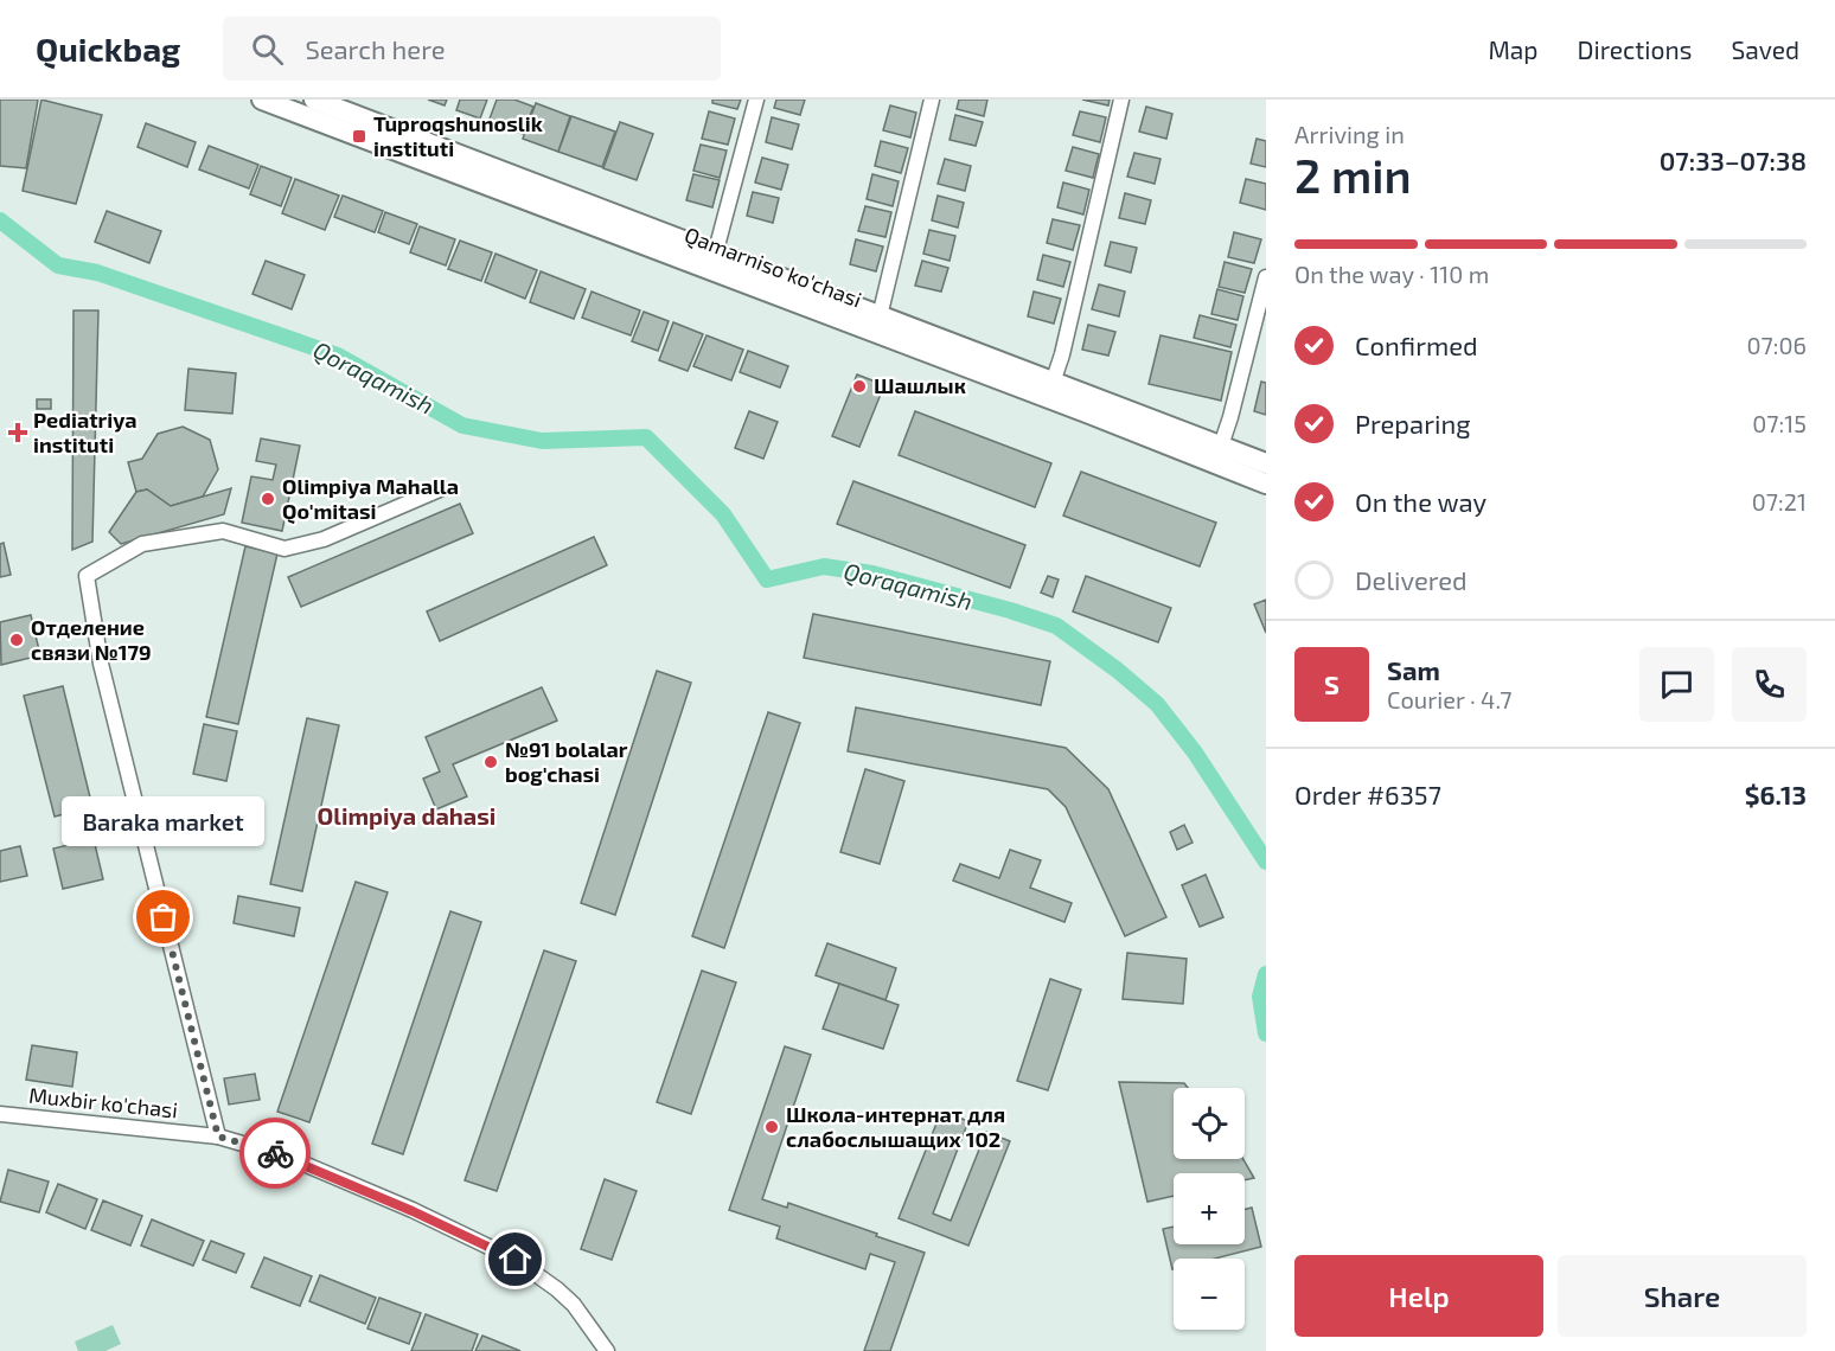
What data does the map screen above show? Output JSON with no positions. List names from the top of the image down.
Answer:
{
  "streets": {
    "main road": ["Qamarniso ko'chasi"],
    "street": ["Muxbir ko'chasi"]
  },
  "districts": ["Olimpiya dahasi"],
  "water": ["Qoraqamish"],
  "places": {
    "transit": ["Tuproqshunoslik instituti"],
    "other": [
      "Шашлык",
      "Olimpiya Mahalla Qo'mitasi",
      "Отделение связи №179",
      "№91 bolalar bog'chasi",
      "Baraka market",
      "Школа-интернат для слабослышащих 102"
    ],
    "health": ["Pediatriya instituti"]
  },
  "page": {
    "header": "Quickbag",
    "search": "Search here",
    "nav": ["Map", "Directions", "Saved"],
    "heading": ["2 min", "Arriving in", "07:33–07:38"],
    "panel": [
      "Sam",
      "Courier · 4.7",
      "Order #6357",
      "$6.13"
    ],
    "bar": "On the way · 110 m",
    "list": [
      ["Confirmed", "07:06"],
      ["Preparing", "07:15"],
      ["On the way", "07:21"],
      "Delivered"
    ],
    "round": "S",
    "bubble": "Baraka market",
    "map_buttons": ["+", "−"],
    "buttons": ["Help", "Share"]
  }
}
